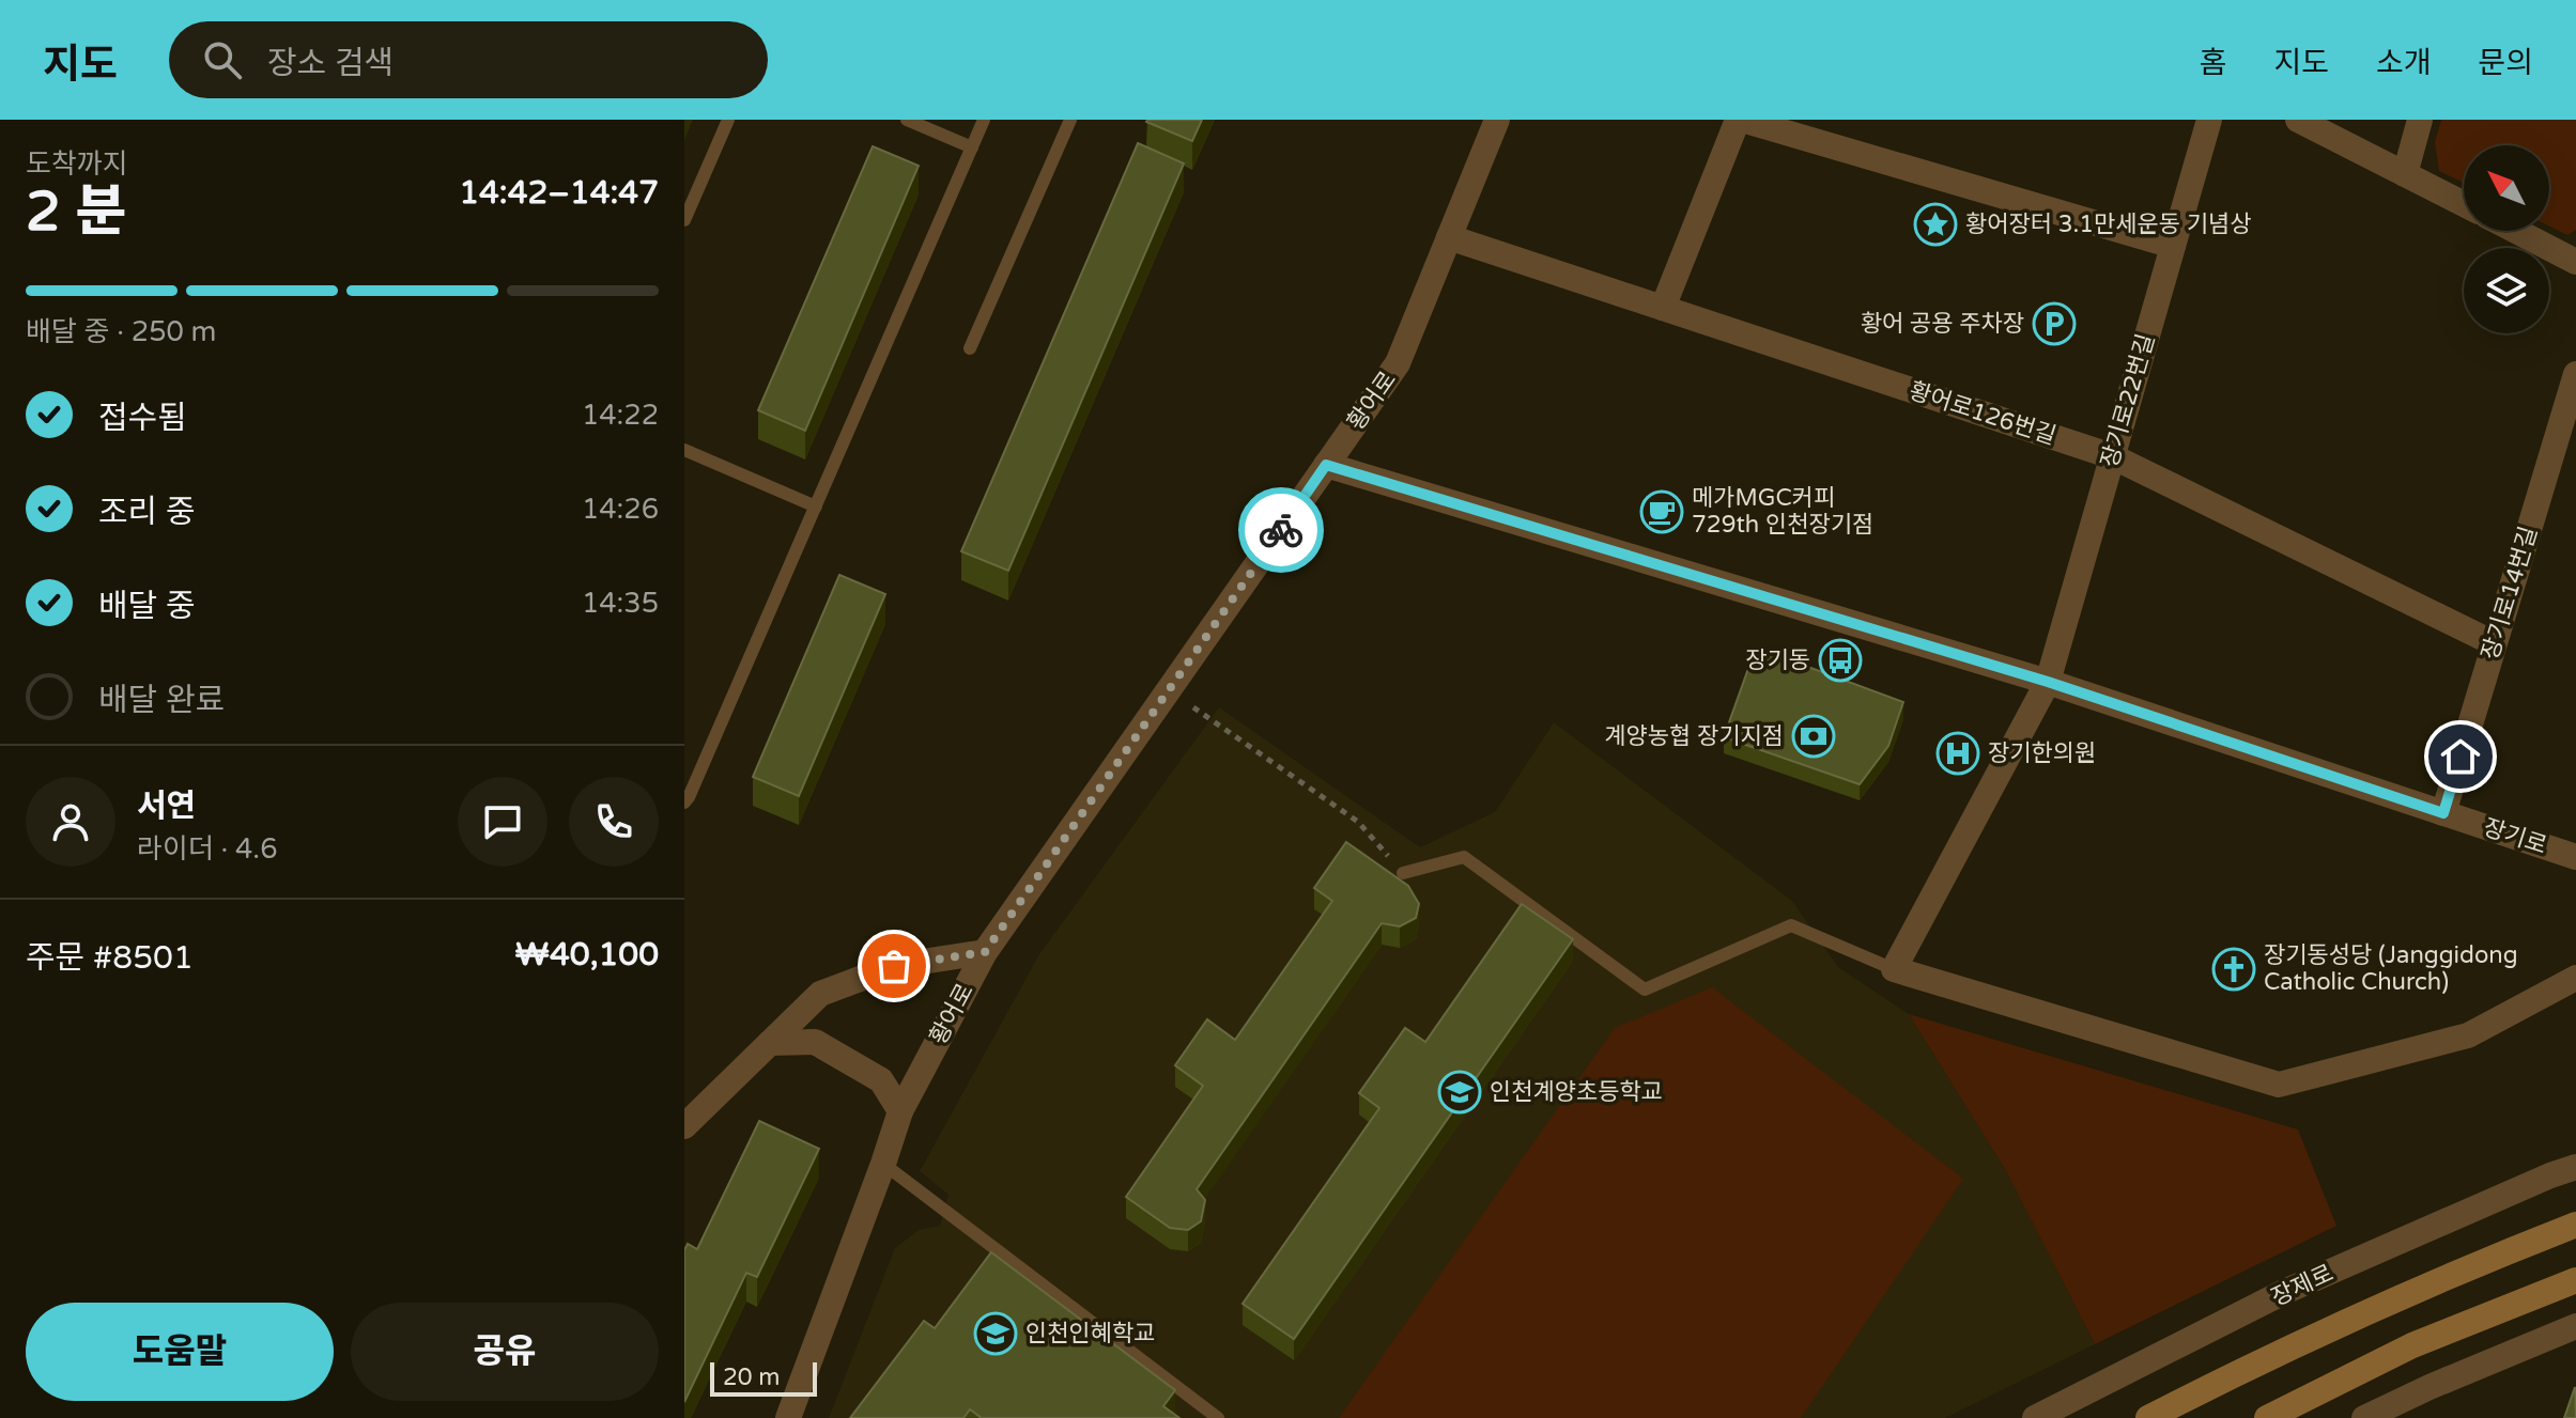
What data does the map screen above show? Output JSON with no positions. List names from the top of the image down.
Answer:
{
  "streets": {
    "street": [
      "황어로",
      "장기로22번길",
      "황어로126번길",
      "장기로14번길",
      "장기로",
      "장제로"
    ]
  },
  "crossings": [
    ["황어로", "황어로126번길"],
    ["황어로", "장기로"],
    ["장기로22번길", "황어로126번길"],
    ["장기로22번길", "장기로"],
    ["황어로126번길", "장기로14번길"],
    ["장기로14번길", "장기로"]
  ],
  "places": {
    "place": ["황어장터 3.1만세운동 기념상"],
    "parking": ["황어 공용 주차장"],
    "cafe": ["메가MGC커피 729th 인천장기점"],
    "bus stop": ["장기동"],
    "bank": ["계양농협 장기지점"],
    "hospital": ["장기한의원"],
    "church": ["장기동성당 (Janggidong Catholic Church)"],
    "school or university": ["인천계양초등학교", "인천인혜학교"]
  },
  "scale_bar": "20 m",
  "north": "top left",
  "page": {
    "header": "지도",
    "search": "장소 검색",
    "nav": [
      "홈",
      "지도",
      "소개",
      "문의"
    ],
    "heading": ["2 분", "도착까지", "14:42–14:47"],
    "panel": [
      "서연",
      "라이더 · 4.6",
      "주문 #8501",
      "₩40,100"
    ],
    "bar": "배달 중 · 250 m",
    "list": [
      ["접수됨", "14:22"],
      ["조리 중", "14:26"],
      ["배달 중", "14:35"],
      "배달 완료"
    ],
    "buttons": ["도움말", "공유"],
    "scale": "20 m"
  }
}
